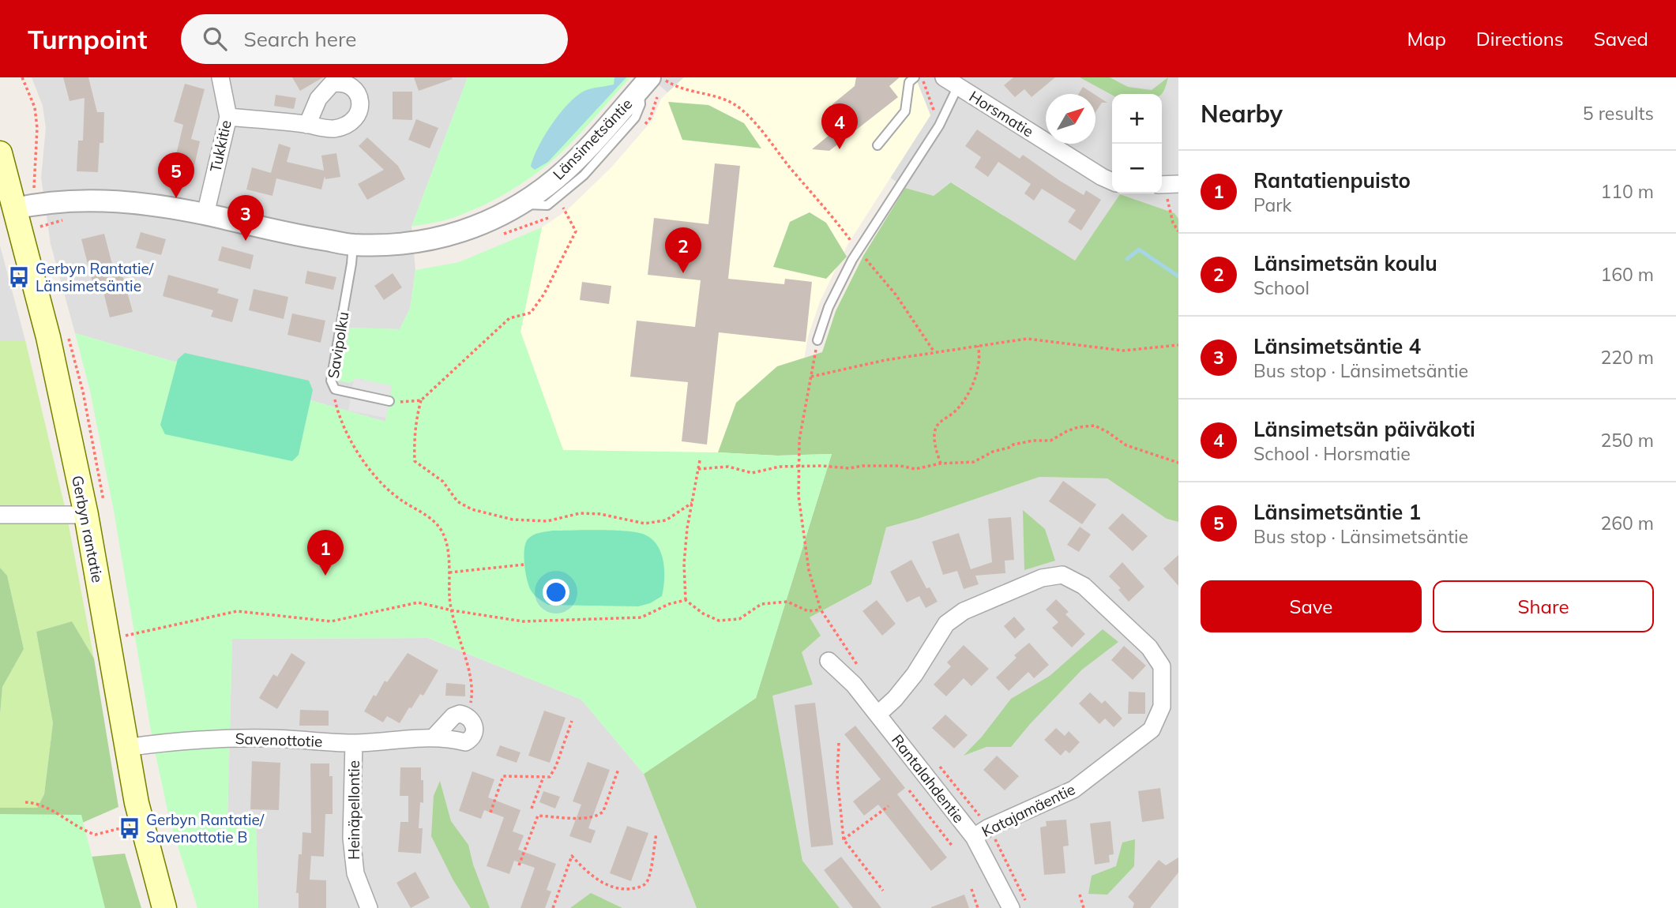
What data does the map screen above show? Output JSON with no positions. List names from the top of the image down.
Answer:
{
  "streets": {
    "main road": ["Gerbyn rantatie"],
    "street": [
      "Horsmatie",
      "Länsimetsäntie",
      "Tukkitie",
      "Savenottotie",
      "Rantalahdentie",
      "Heinäpellontie",
      "Katajamäentie"
    ],
    "lane": ["Savipolku"]
  },
  "crossings": [
    ["Länsimetsäntie", "Tukkitie"],
    ["Länsimetsäntie", "Savipolku"],
    ["Länsimetsäntie", "Gerbyn rantatie"],
    ["Gerbyn rantatie", "Savenottotie"],
    ["Savenottotie", "Heinäpellontie"],
    ["Rantalahdentie", "Katajamäentie"]
  ],
  "places": {
    "bus stop": ["Gerbyn Rantatie/ Länsimetsäntie", "Gerbyn Rantatie/ Savenottotie B"]
  },
  "north": "top right",
  "page": {
    "header": "Turnpoint",
    "search": "Search here",
    "nav": ["Map", "Directions", "Saved"],
    "heading": ["Nearby", "5 results"],
    "map_buttons": ["+", "−"],
    "pins": [
      "4",
      "5",
      "3",
      "2",
      "1"
    ],
    "list": [
      {
        "mark": "1",
        "name": "Rantatienpuisto",
        "note": "Park",
        "value": "110 m"
      },
      {
        "mark": "2",
        "name": "Länsimetsän koulu",
        "note": "School",
        "value": "160 m"
      },
      {
        "mark": "3",
        "name": "Länsimetsäntie 4",
        "note": "Bus stop · Länsimetsäntie",
        "value": "220 m"
      },
      {
        "mark": "4",
        "name": "Länsimetsän päiväkoti",
        "note": "School · Horsmatie",
        "value": "250 m"
      },
      {
        "mark": "5",
        "name": "Länsimetsäntie 1",
        "note": "Bus stop · Länsimetsäntie",
        "value": "260 m"
      }
    ],
    "buttons": ["Save", "Share"]
  }
}
